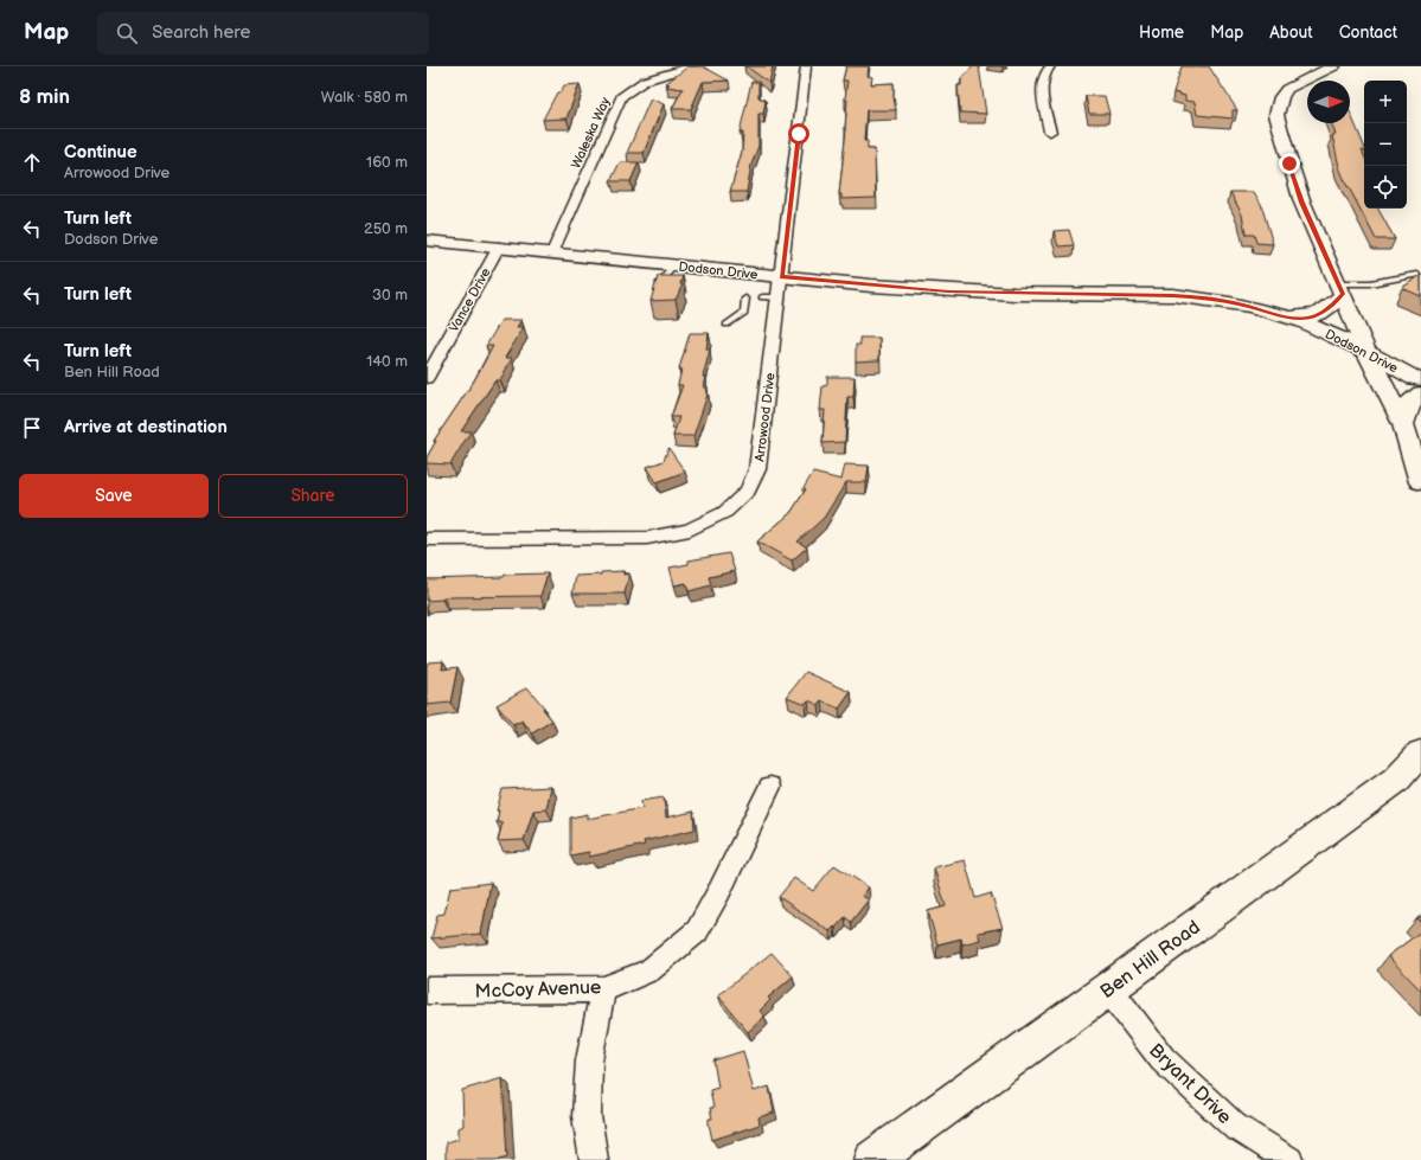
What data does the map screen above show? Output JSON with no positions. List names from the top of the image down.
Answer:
{
  "streets": {
    "street": [
      "Waleska Way",
      "Dodson Drive",
      "Vance Drive",
      "Arrowood Drive",
      "Ben Hill Road",
      "McCoy Avenue",
      "Bryant Drive"
    ]
  },
  "crossings": [
    ["Waleska Way", "Dodson Drive"],
    ["Dodson Drive", "Vance Drive"],
    ["Dodson Drive", "Arrowood Drive"],
    ["Ben Hill Road", "Bryant Drive"]
  ],
  "north": "right",
  "page": {
    "header": "Map",
    "search": "Search here",
    "nav": [
      "Home",
      "Map",
      "About",
      "Contact"
    ],
    "heading": ["8 min", "Walk · 580 m"],
    "map_buttons": ["+", "−"],
    "list": [
      ["Continue", "Arrowood Drive", "160 m"],
      ["Turn left", "Dodson Drive", "250 m"],
      ["Turn left", "30 m"],
      ["Turn left", "Ben Hill Road", "140 m"],
      "Arrive at destination"
    ],
    "buttons": ["Save", "Share"]
  }
}
